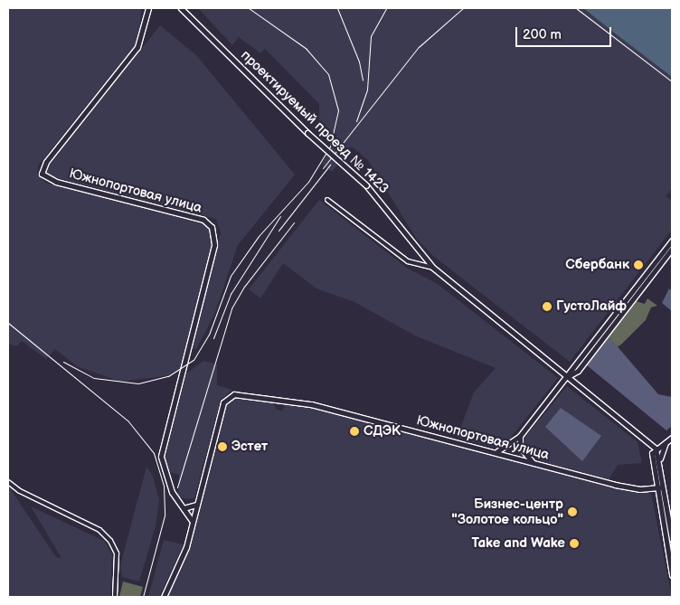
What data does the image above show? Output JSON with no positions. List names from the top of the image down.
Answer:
{
  "streets": {
    "main road": ["проектируемый проезд № 1423", "Южнопортовая улица"]
  },
  "places": [
    "Сбербанк",
    "ГустоЛайф",
    "СДЭК",
    "Эстет",
    "Бизнес-центр \"Золотое кольцо\"",
    "Take and Wake"
  ],
  "scale_bar": "200 m"
}
